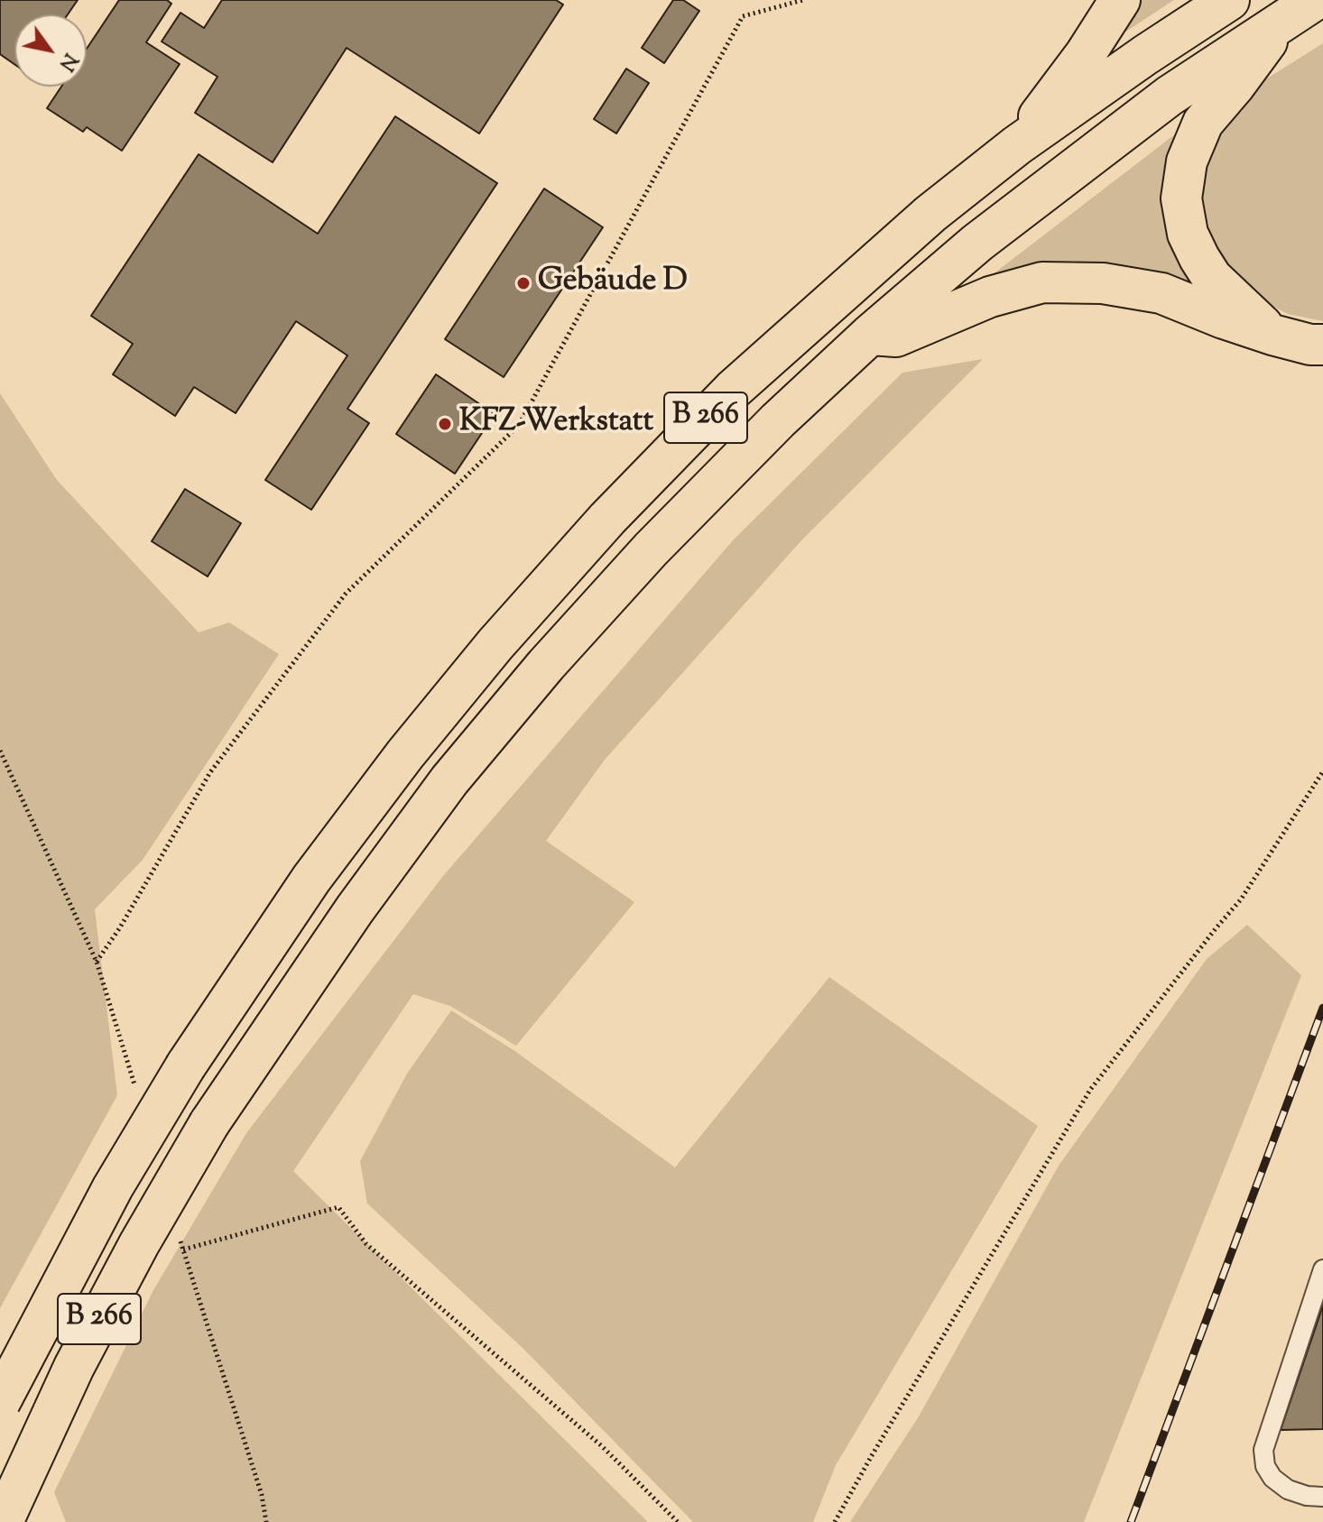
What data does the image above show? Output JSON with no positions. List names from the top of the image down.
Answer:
{
  "streets": {
    "highway": ["B 266"]
  },
  "places": ["Gebäude D", "KFZ-Werkstatt"],
  "north": "bottom right"
}
